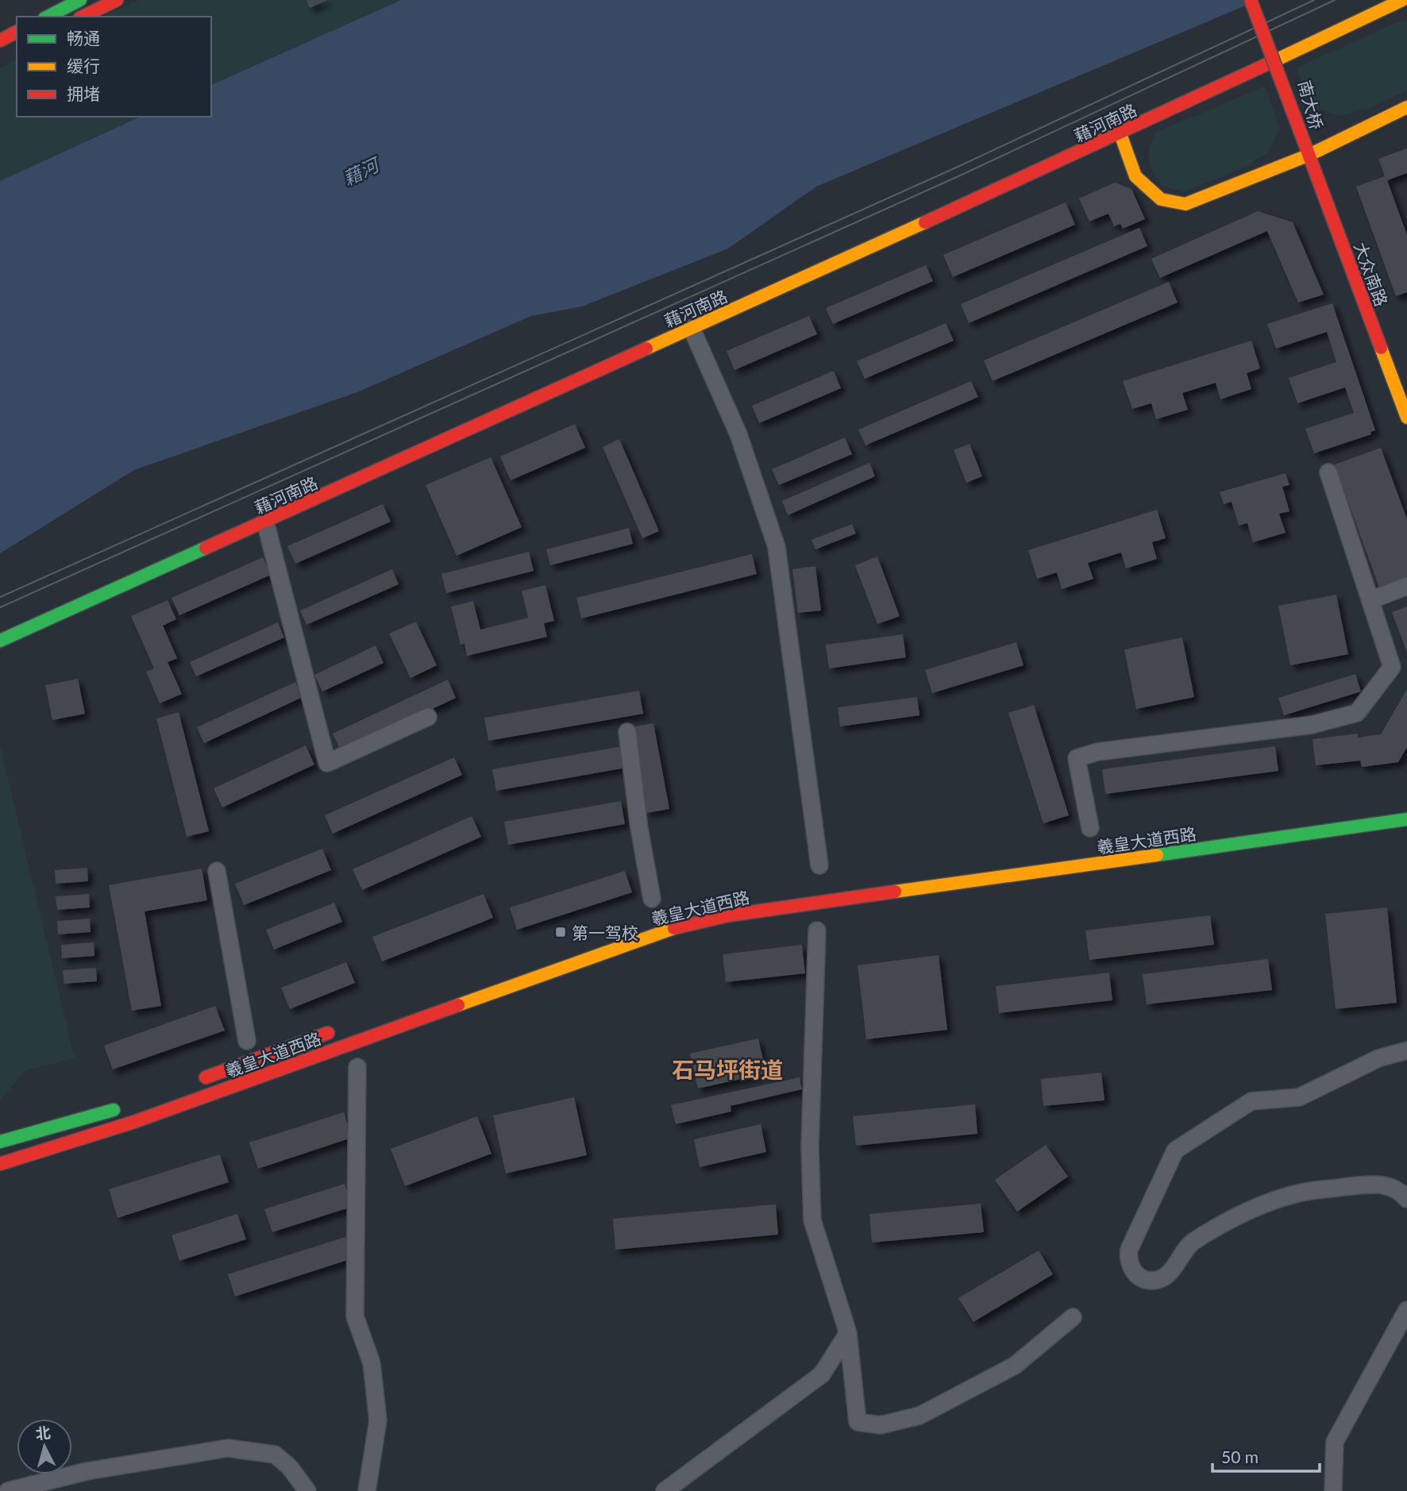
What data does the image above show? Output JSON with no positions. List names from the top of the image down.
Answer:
{
  "streets": {
    "main road": [
      "南大桥",
      "藉河南路",
      "大众南路",
      "羲皇大道西路"
    ]
  },
  "crossings": [
    ["南大桥", "大众南路"]
  ],
  "districts": ["石马坪街道"],
  "water": ["藉河"],
  "places": {
    "transit": ["第一驾校"]
  },
  "legend": ["畅通", "缓行", "拥堵"],
  "scale_bar": "50 m",
  "north": "top"
}
